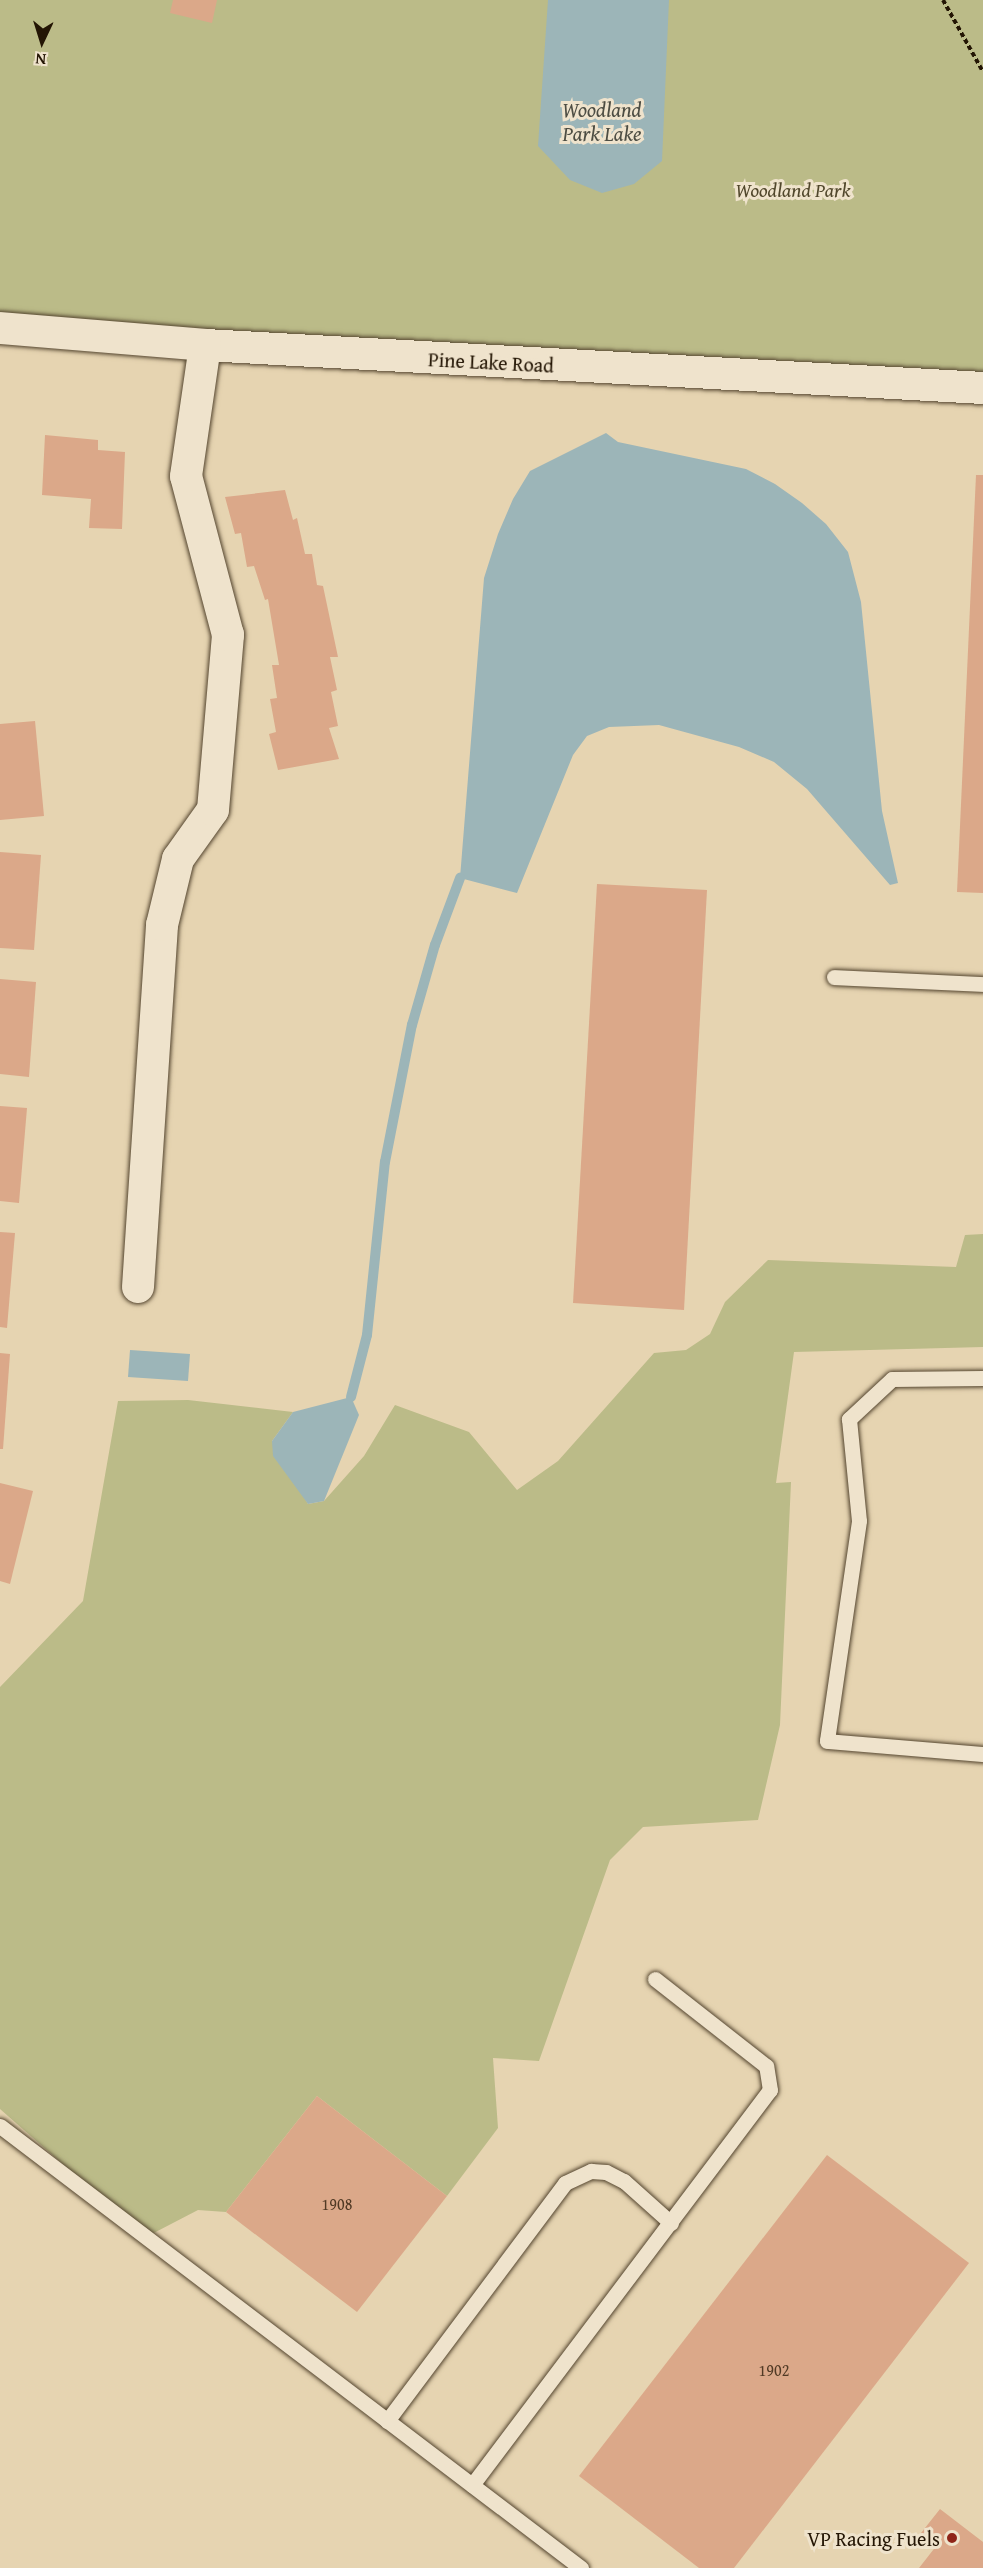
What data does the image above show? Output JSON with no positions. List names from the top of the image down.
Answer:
{
  "streets": {
    "street": ["Pine Lake Road"]
  },
  "water": ["Woodland Park Lake"],
  "parks": ["Woodland Park"],
  "places": ["VP Racing Fuels"],
  "house_numbers": ["1908", "1902"],
  "north": "bottom"
}
